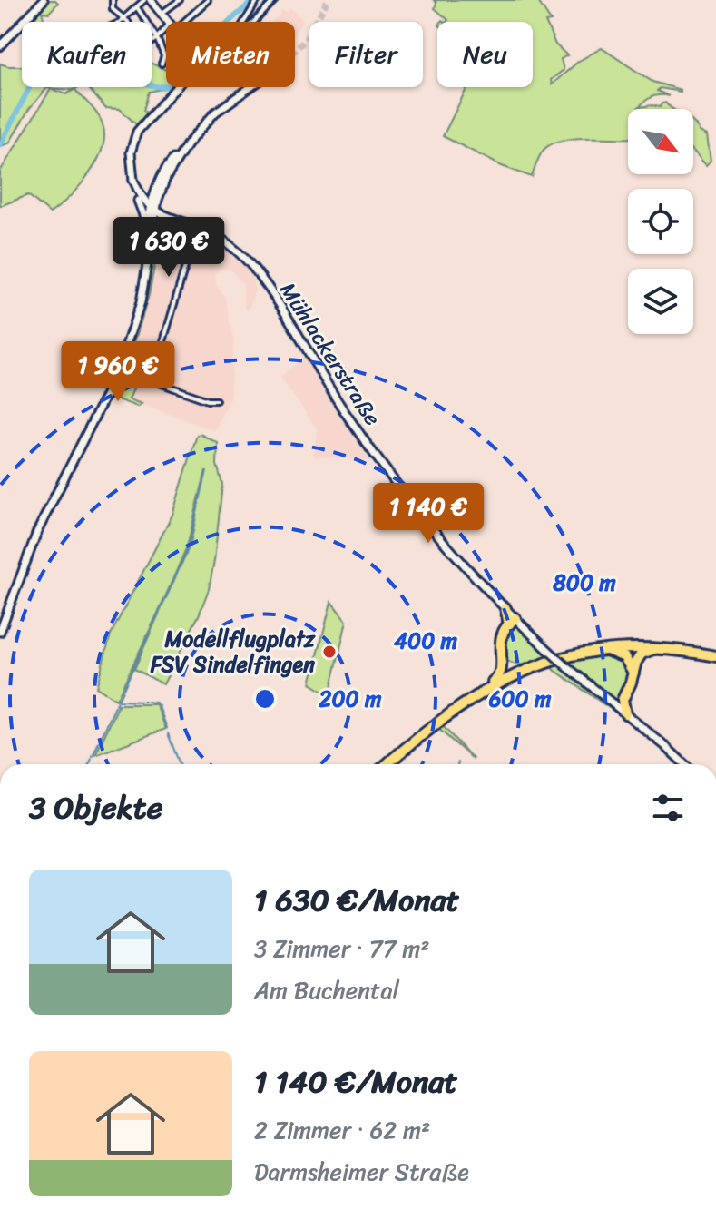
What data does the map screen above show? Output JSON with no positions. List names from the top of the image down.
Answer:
{
  "streets": {
    "street": ["Mühlackerstraße"]
  },
  "places": ["Modellflugplatz FSV Sindelfingen"],
  "north": "bottom right",
  "page": {
    "chip": [
      "Kaufen",
      "Mieten",
      "Filter",
      "Neu"
    ],
    "price": ["1 630 €", "1 960 €", "1 140 €"],
    "heading": "3 Objekte",
    "list": [
      {
        "name": "1 630 €/Monat",
        "note": "3 Zimmer · 77 m² · Am Buchental"
      },
      {
        "name": "1 140 €/Monat",
        "note": "2 Zimmer · 62 m² · Darmsheimer Straße"
      }
    ]
  },
  "rings": [
    "800 m",
    "400 m",
    "200 m",
    "600 m"
  ]
}
